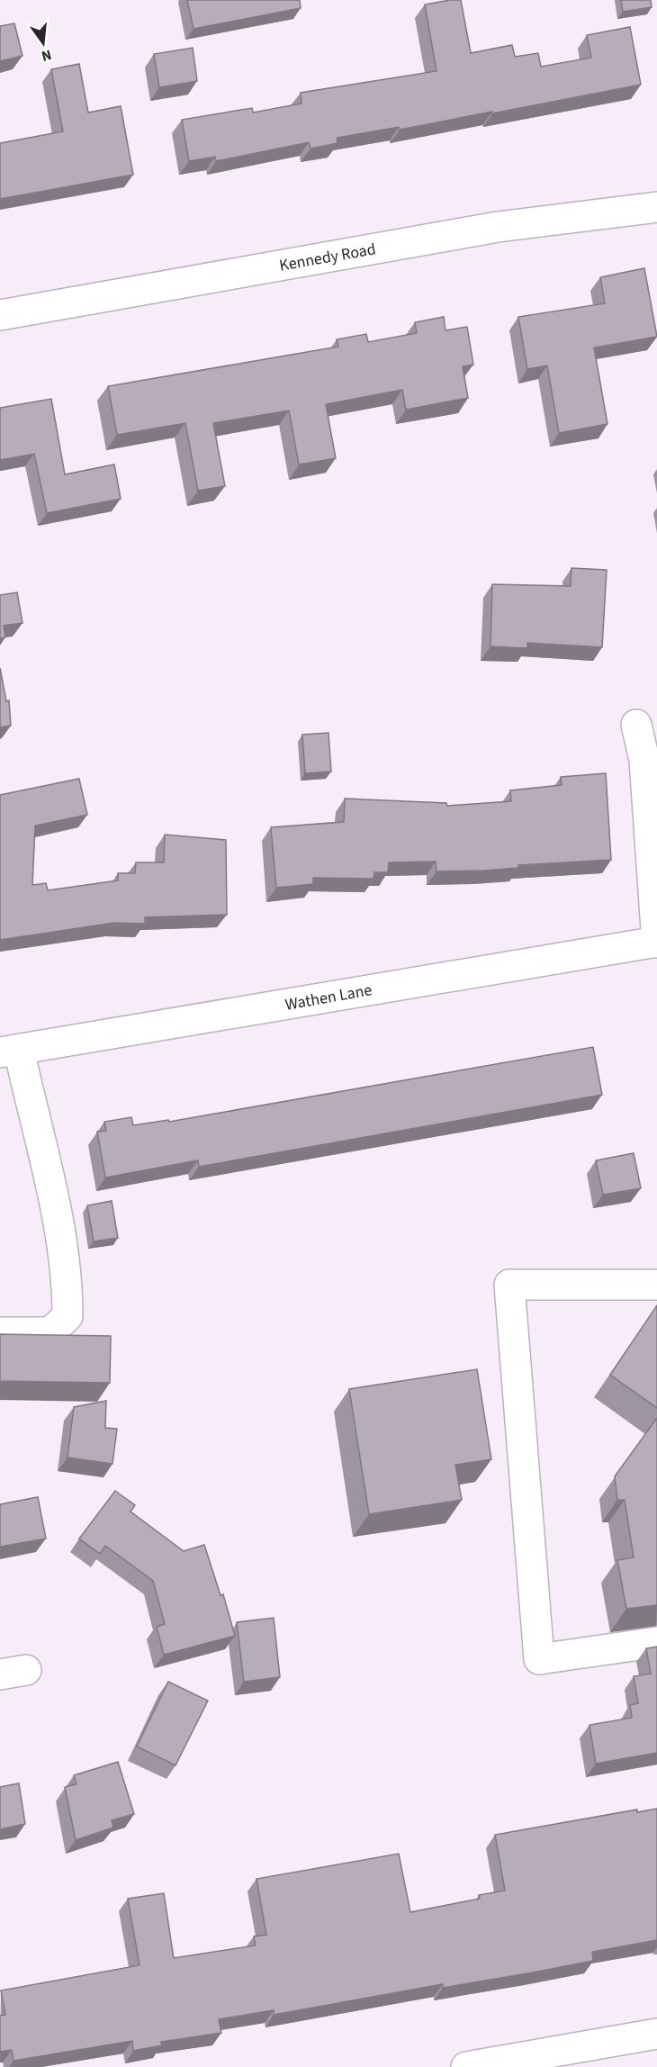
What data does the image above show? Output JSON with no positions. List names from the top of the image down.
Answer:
{
  "streets": {
    "street": ["Kennedy Road", "Wathen Lane"]
  },
  "north": "bottom"
}
